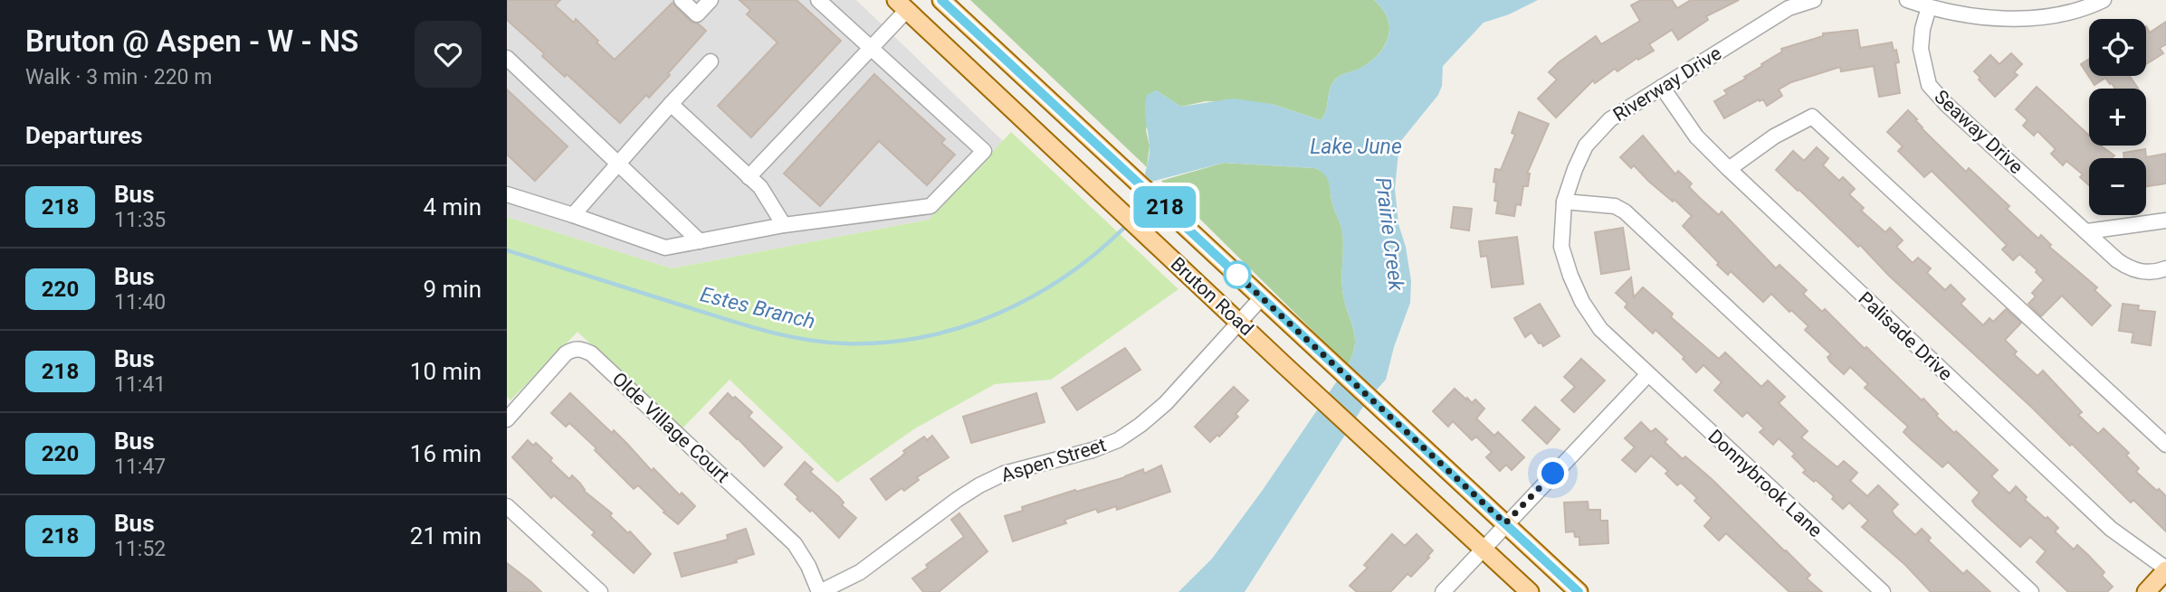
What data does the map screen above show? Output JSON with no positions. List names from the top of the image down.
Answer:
{
  "streets": {
    "main road": ["Bruton Road"],
    "street": [
      "Riverway Drive",
      "Seaway Drive",
      "Palisade Drive",
      "Olde Village Court",
      "Aspen Street",
      "Donnybrook Lane"
    ]
  },
  "crossings": [
    ["Riverway Drive", "Palisade Drive"],
    ["Riverway Drive", "Donnybrook Lane"],
    ["Bruton Road", "Aspen Street"],
    ["Olde Village Court", "Aspen Street"]
  ],
  "water": ["Lake June", "Prairie Creek", "Estes Branch"],
  "lines": ["bus line 218"],
  "page": {
    "heading": [
      ["Bruton @ Aspen - W - NS", "Walk · 3 min · 220 m"],
      "Departures"
    ],
    "on_map": "218",
    "map_buttons": ["+", "−"],
    "list": [
      {
        "mark": "218",
        "name": "Bus",
        "note": "11:35",
        "value": "4 min"
      },
      {
        "mark": "220",
        "name": "Bus",
        "note": "11:40",
        "value": "9 min"
      },
      {
        "mark": "218",
        "name": "Bus",
        "note": "11:41",
        "value": "10 min"
      },
      {
        "mark": "220",
        "name": "Bus",
        "note": "11:47",
        "value": "16 min"
      },
      {
        "mark": "218",
        "name": "Bus",
        "note": "11:52",
        "value": "21 min"
      }
    ]
  }
}
